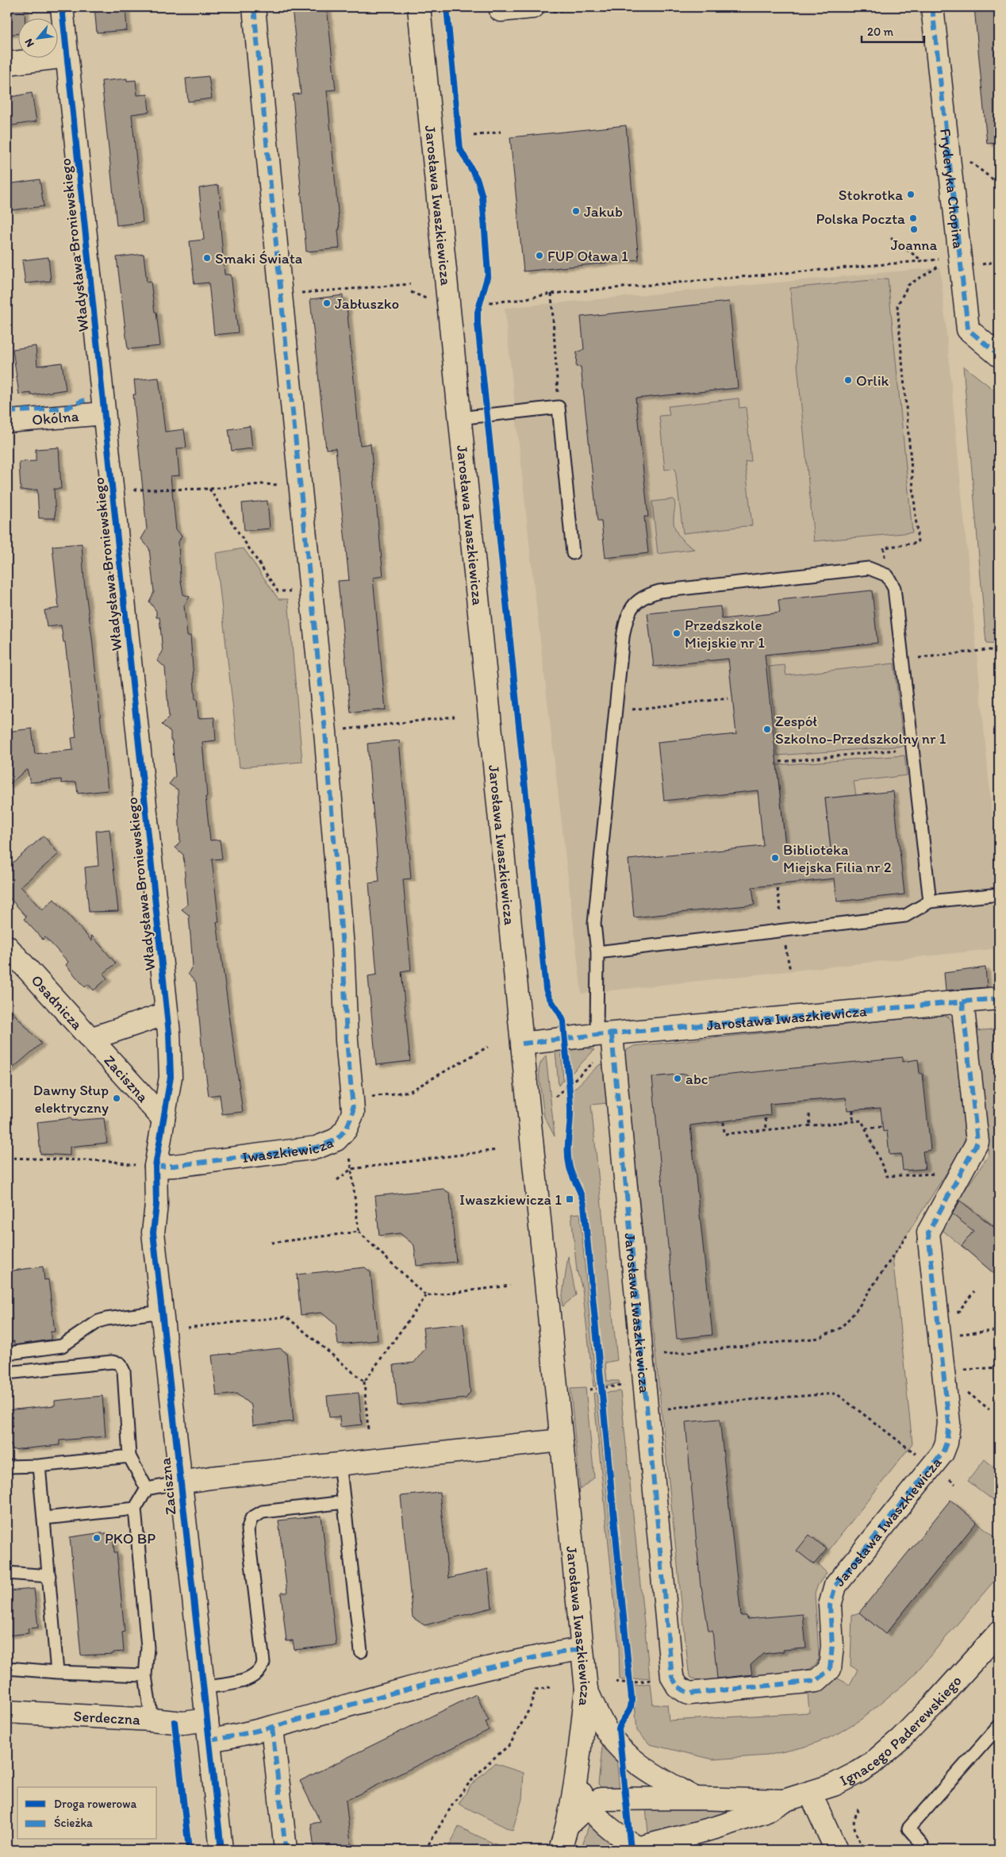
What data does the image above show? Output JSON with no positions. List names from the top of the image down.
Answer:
{
  "streets": {
    "street": [
      "Fryderyka Chopina",
      "Jarosława Iwaszkiewicza",
      "Władysława Broniewskiego",
      "Okólna",
      "Osadnicza",
      "Zaciszna",
      "Iwaszkiewicza",
      "Serdeczna",
      "Ignacego Paderewskiego"
    ]
  },
  "crossings": [
    ["Jarosława Iwaszkiewicza", "Serdeczna"],
    ["Jarosława Iwaszkiewicza", "Ignacego Paderewskiego"],
    ["Władysława Broniewskiego", "Okólna"],
    ["Władysława Broniewskiego", "Zaciszna"],
    ["Osadnicza", "Zaciszna"],
    ["Zaciszna", "Iwaszkiewicza"],
    ["Zaciszna", "Serdeczna"]
  ],
  "places": {
    "other": [
      "Stokrotka",
      "Jakub",
      "Polska Poczta",
      "Joanna",
      "FUP Oława 1",
      "Smaki Świata",
      "Jabłuszko",
      "Orlik",
      "Przedszkole Miejskie nr 1",
      "Zespół Szkolno-Przedszkolny nr 1",
      "Biblioteka Miejska Filia nr 2",
      "abc",
      "Dawny Słup elektryczny",
      "PKO BP"
    ],
    "transit": ["Iwaszkiewicza 1"]
  },
  "legend": ["Droga rowerowa", "Ścieżka"],
  "scale_bar": "20 m",
  "north": "bottom left"
}
